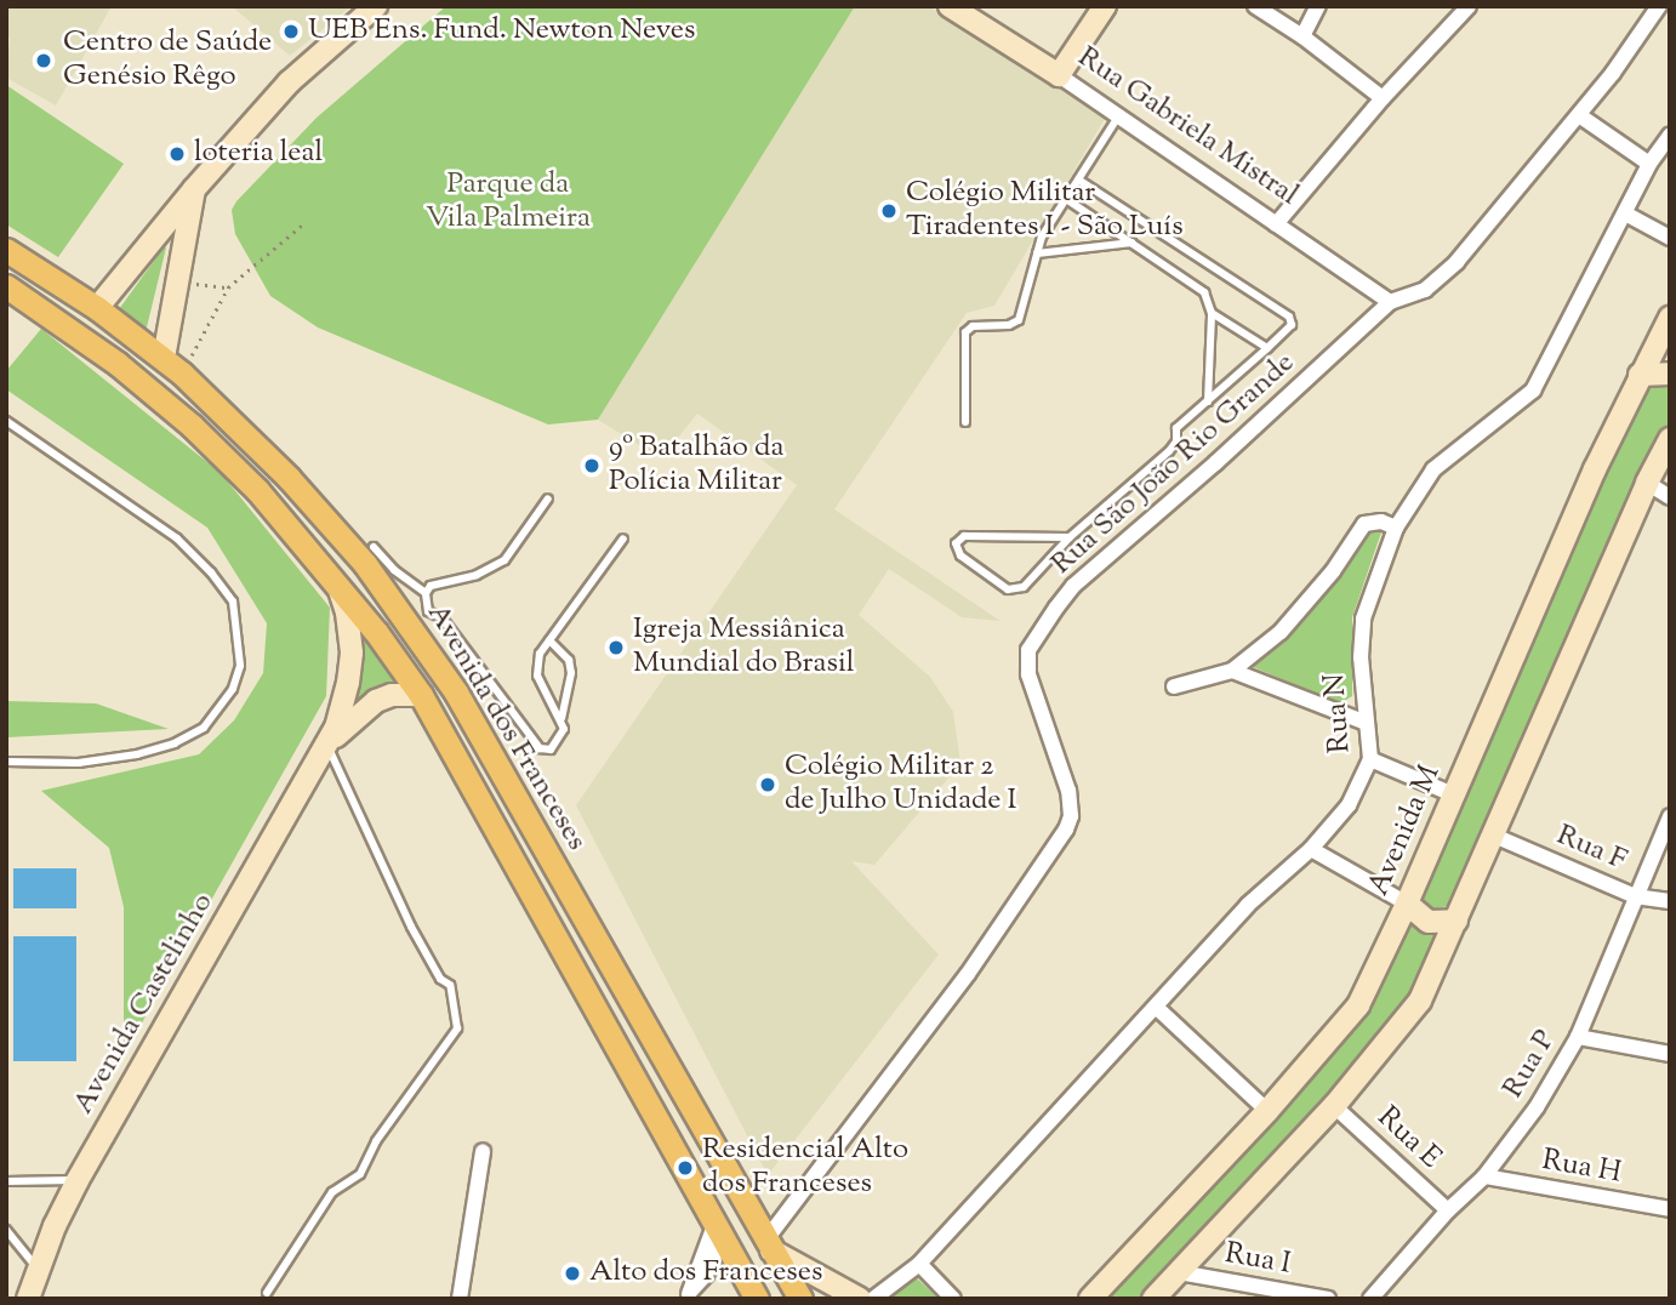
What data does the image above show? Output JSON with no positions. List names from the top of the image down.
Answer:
{
  "streets": {
    "main road": ["Avenida dos Franceses"],
    "street": [
      "Rua Gabriela Mistral",
      "Rua São João Rio Grande",
      "Rua N",
      "Avenida M",
      "Rua F",
      "Avenida Castelinho",
      "Rua P",
      "Rua E",
      "Rua H",
      "Rua I"
    ]
  },
  "crossings": [
    ["Rua Gabriela Mistral", "Rua São João Rio Grande"],
    ["Rua São João Rio Grande", "Avenida dos Franceses"],
    ["Avenida dos Franceses", "Avenida Castelinho"],
    ["Rua F", "Rua P"],
    ["Rua P", "Rua E"],
    ["Rua P", "Rua H"]
  ],
  "parks": ["Parque da Vila Palmeira"],
  "places": [
    "UEB Ens. Fund. Newton Neves",
    "Centro de Saúde Genésio Rêgo",
    "loteria leal",
    "Colégio Militar Tiradentes I - São Luís",
    "9º Batalhão da Polícia Militar",
    "Igreja Messiânica Mundial do Brasil",
    "Colégio Militar 2 de Julho Unidade I",
    "Residencial Alto dos Franceses",
    "Alto dos Franceses"
  ]
}
